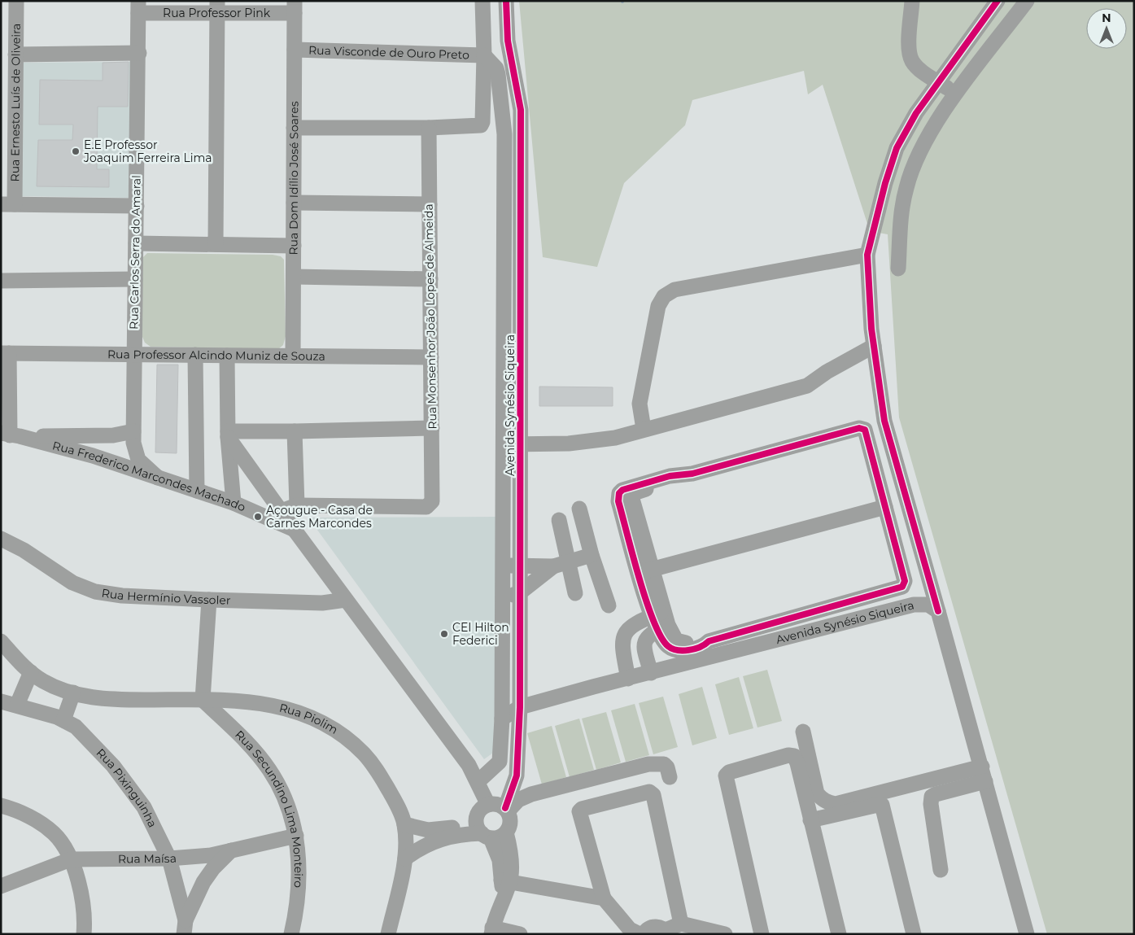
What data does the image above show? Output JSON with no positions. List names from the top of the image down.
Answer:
{
  "streets": {
    "street": [
      "Rua Professor Pink",
      "Rua Visconde de Ouro Preto",
      "Rua Ernesto Luís de Oliveira",
      "Rua Dom Idílio José Soares",
      "Rua Carlos Serra do Amaral",
      "Rua Monsenhor João Lopes de Almeida",
      "Rua Professor Alcindo Muniz de Souza",
      "Avenida Synésio Siqueira",
      "Rua Frederico Marcondes Machado",
      "Rua Hermínio Vassoler",
      "Rua Piolim",
      "Rua Pixinguinha",
      "Rua Secundino Lima Monteiro",
      "Rua Maísa"
    ]
  },
  "crossings": [
    ["Rua Professor Pink", "Rua Dom Idílio José Soares"],
    ["Rua Professor Pink", "Rua Carlos Serra do Amaral"],
    ["Rua Visconde de Ouro Preto", "Rua Dom Idílio José Soares"],
    ["Rua Visconde de Ouro Preto", "Avenida Synésio Siqueira"],
    ["Rua Dom Idílio José Soares", "Rua Professor Alcindo Muniz de Souza"],
    ["Rua Carlos Serra do Amaral", "Rua Professor Alcindo Muniz de Souza"],
    ["Rua Carlos Serra do Amaral", "Rua Frederico Marcondes Machado"],
    ["Rua Monsenhor João Lopes de Almeida", "Rua Professor Alcindo Muniz de Souza"],
    ["Rua Piolim", "Rua Secundino Lima Monteiro"],
    ["Rua Pixinguinha", "Rua Maísa"],
    ["Rua Secundino Lima Monteiro", "Rua Maísa"]
  ],
  "places": ["E.E Professor Joaquim Ferreira Lima", "Açougue - Casa de Carnes Marcondes", "CEI Hilton Federici"],
  "north": "top"
}
